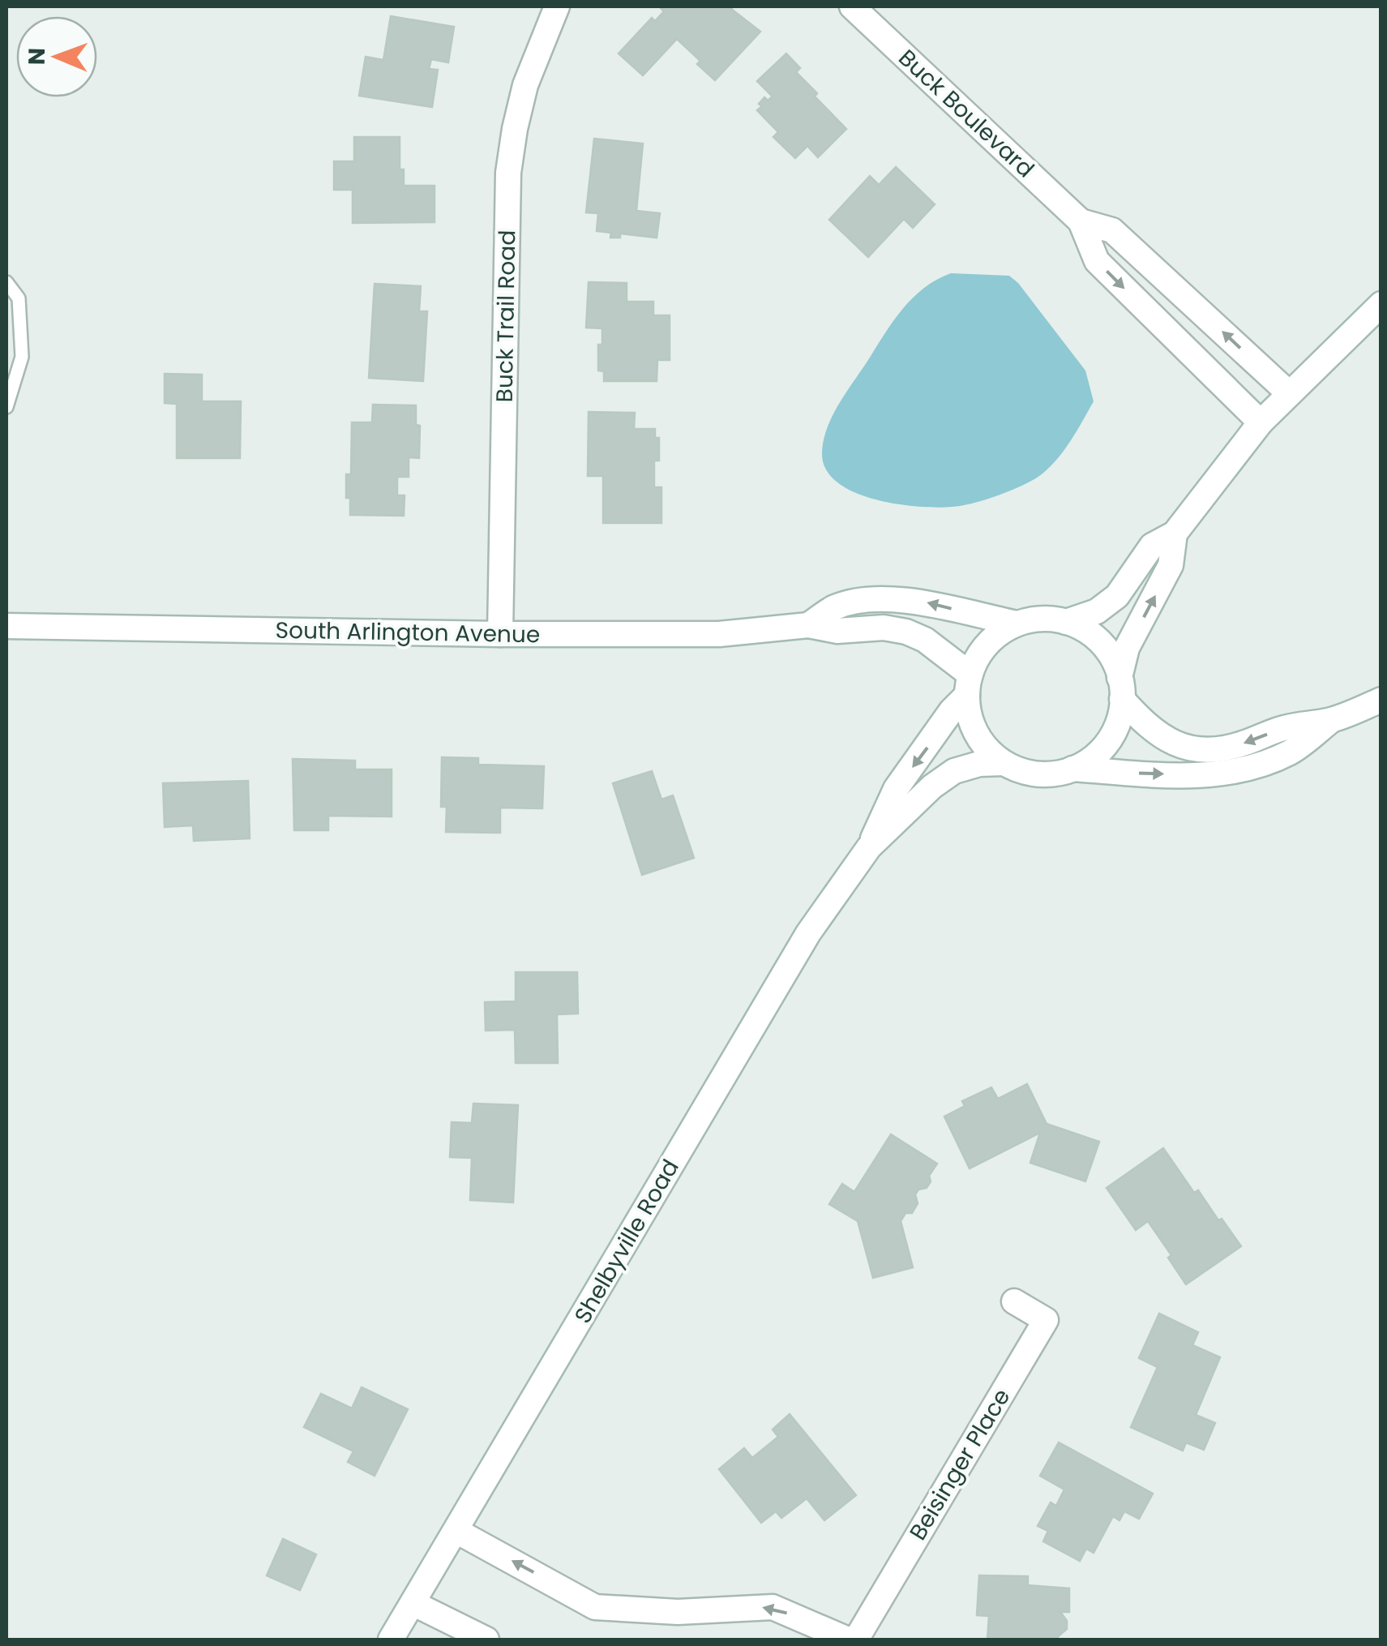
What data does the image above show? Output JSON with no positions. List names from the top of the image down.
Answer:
{
  "streets": {
    "main road": [
      "Buck Boulevard",
      "Buck Trail Road",
      "South Arlington Avenue",
      "Shelbyville Road",
      "Beisinger Place"
    ]
  },
  "crossings": [
    ["Buck Trail Road", "South Arlington Avenue"]
  ],
  "north": "left"
}
